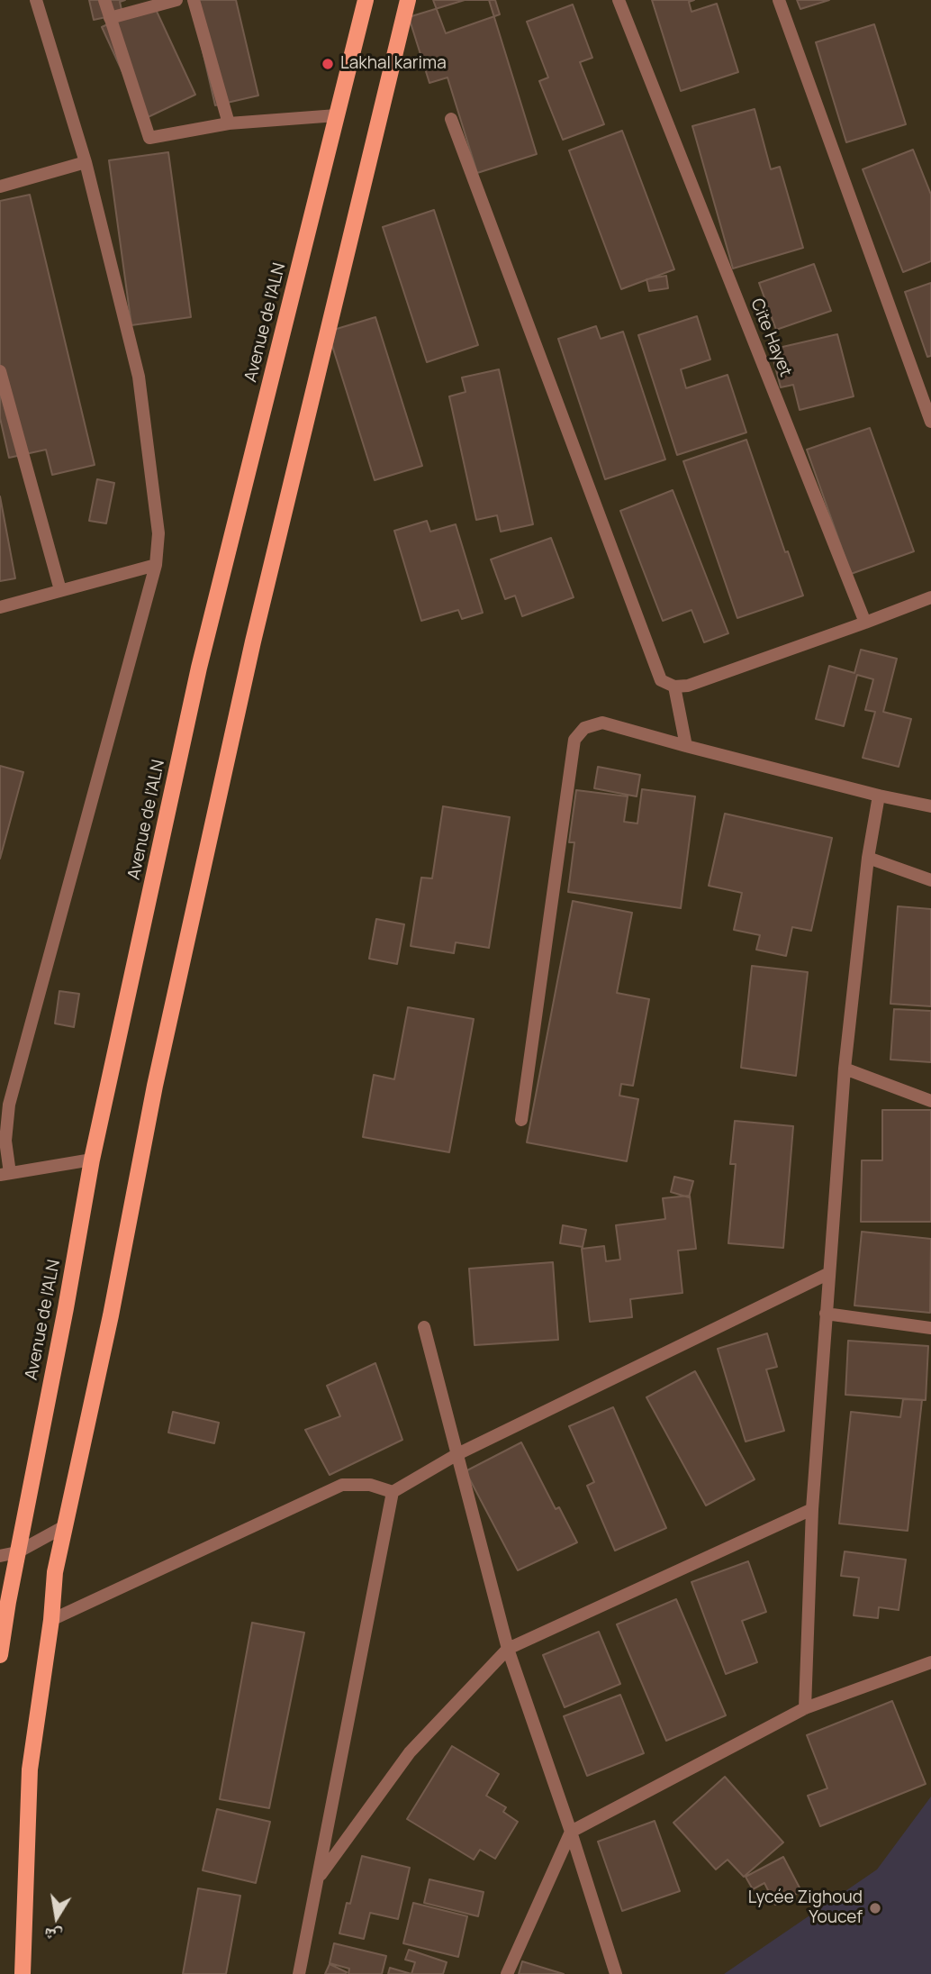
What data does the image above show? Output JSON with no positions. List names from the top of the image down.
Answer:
{
  "streets": {
    "main road": ["Avenue de l'ALN"],
    "street": ["Cite Hayet"]
  },
  "places": ["Lakhal karima", "Lycée Zighoud Youcef"],
  "north": "bottom"
}
